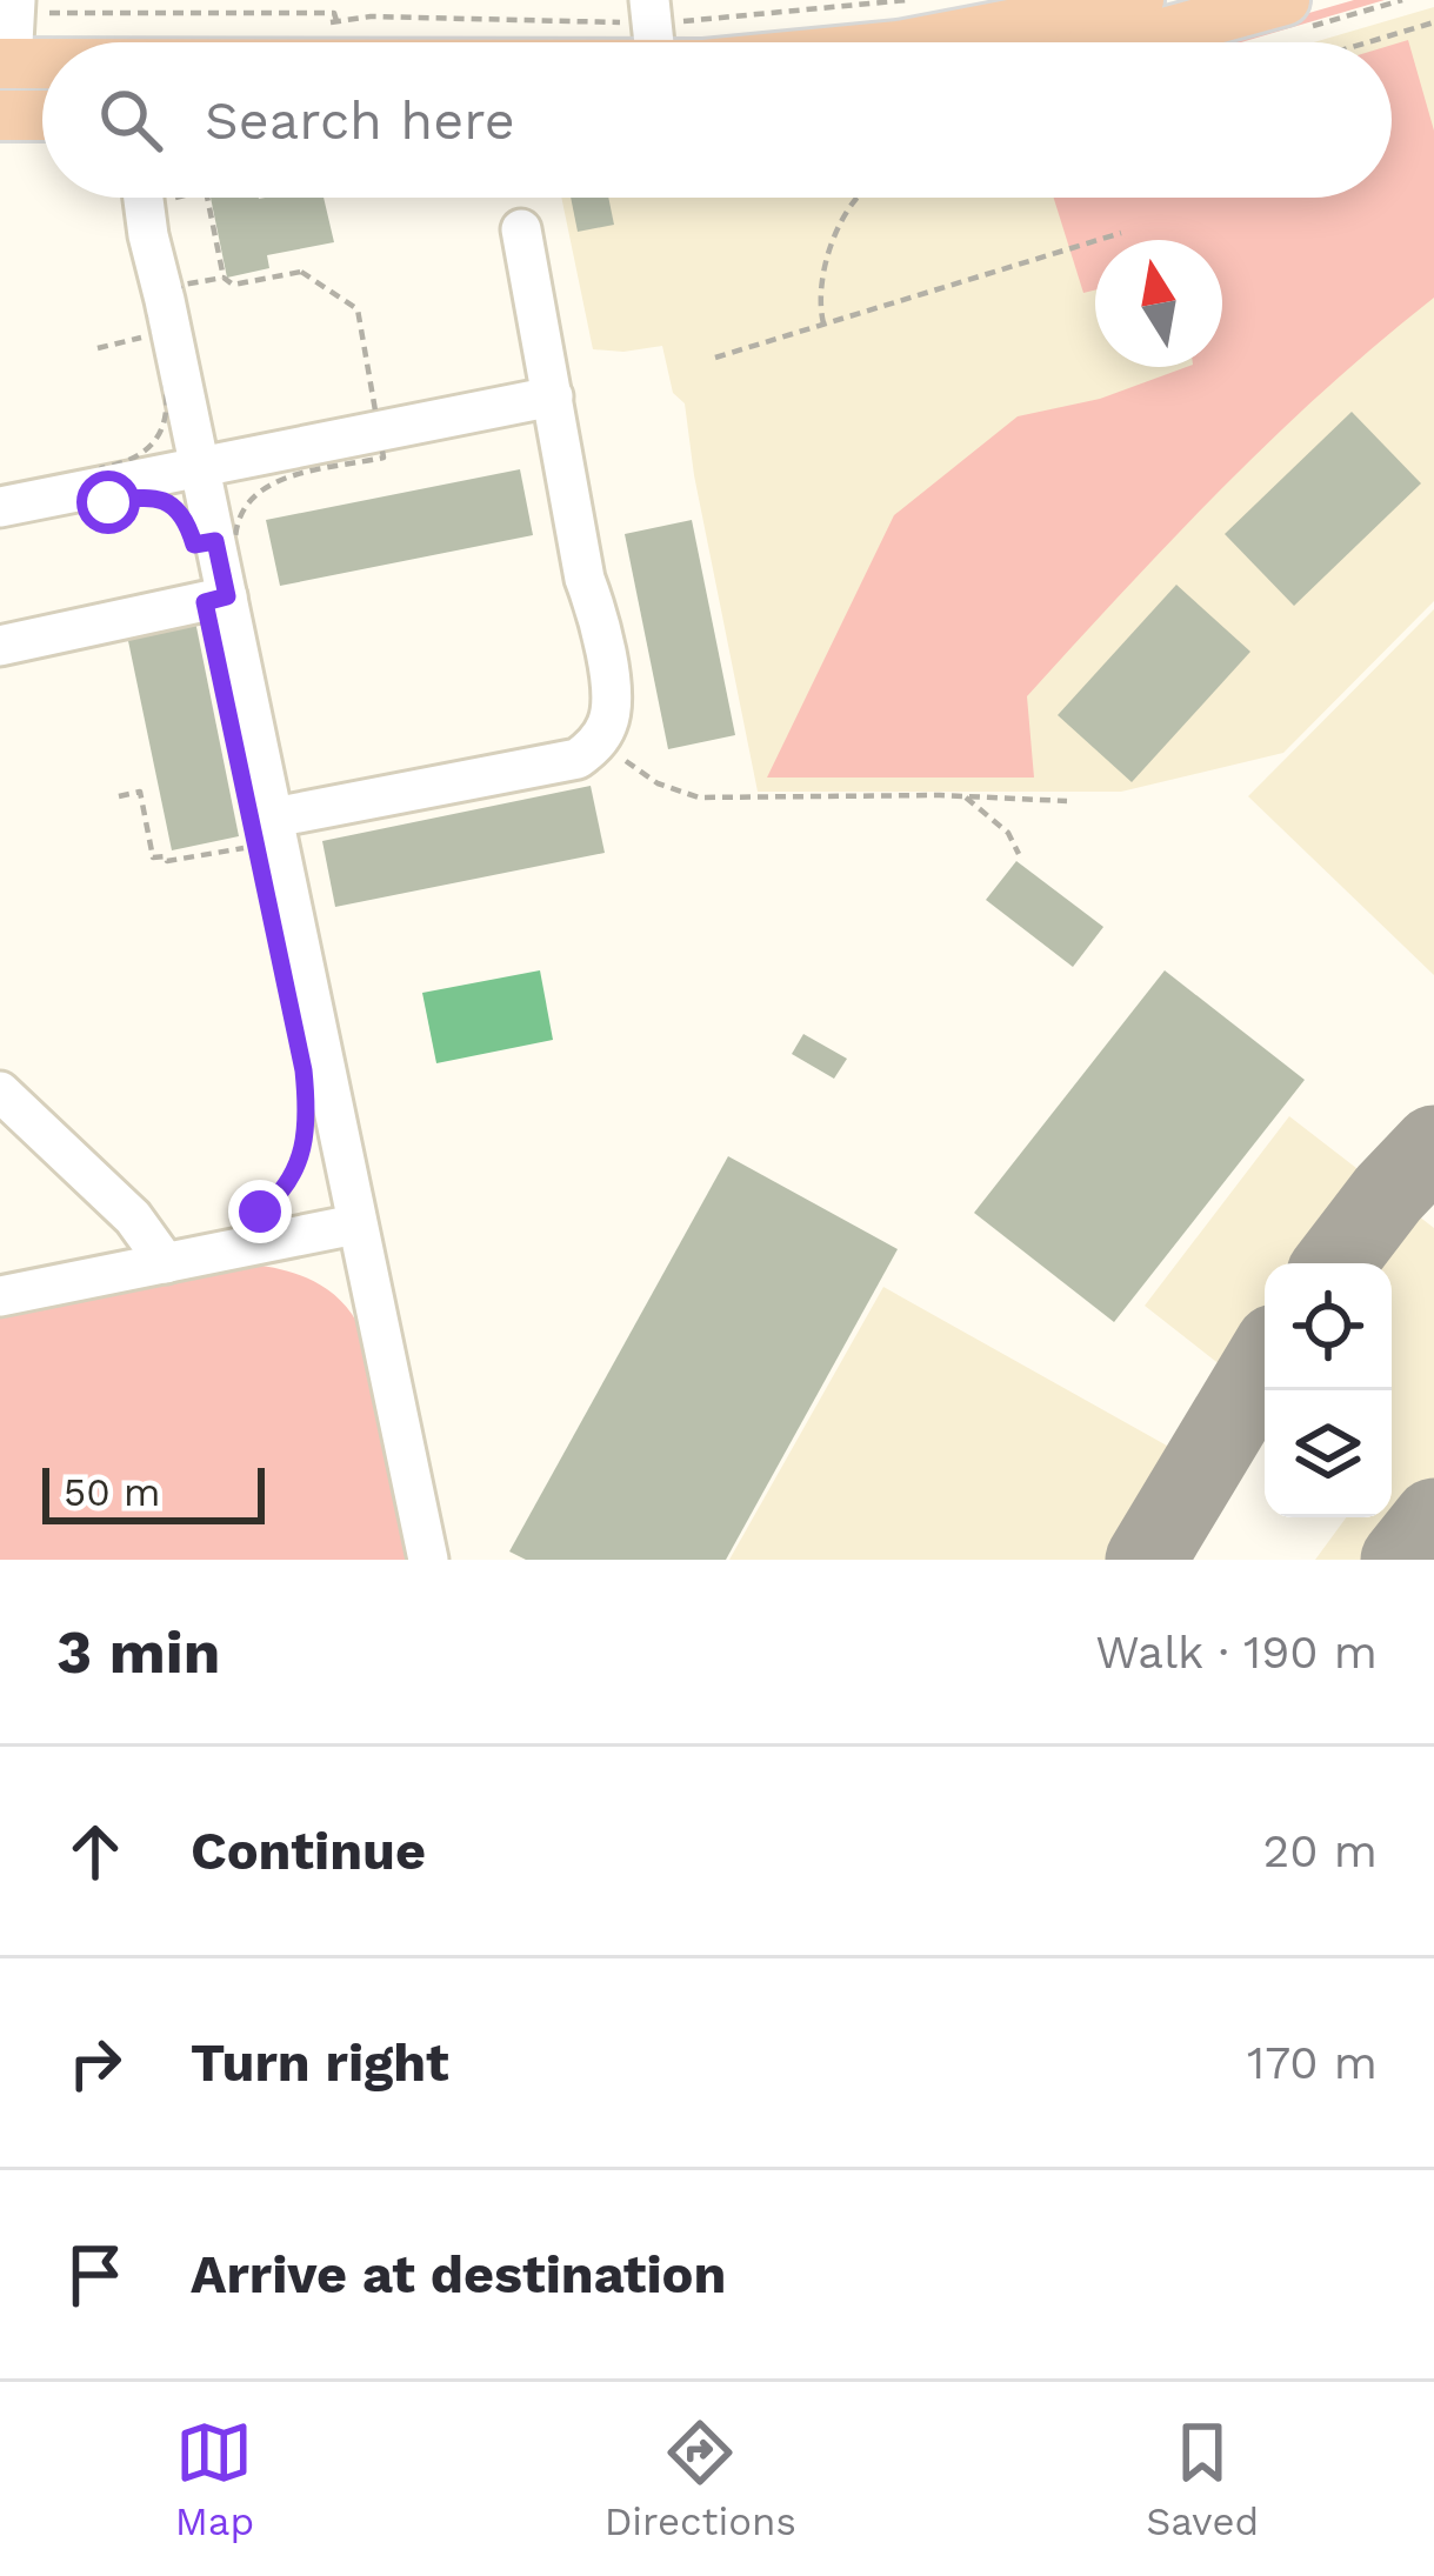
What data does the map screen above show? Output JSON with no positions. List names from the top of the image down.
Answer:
{
  "scale_bar": "50 m",
  "north": "top",
  "page": {
    "search": "Search here",
    "scale": "50 m",
    "heading": ["3 min", "Walk · 190 m"],
    "list": [
      ["Continue", "20 m"],
      ["Turn right", "170 m"],
      "Arrive at destination"
    ],
    "nav": ["Map", "Directions", "Saved"]
  }
}
